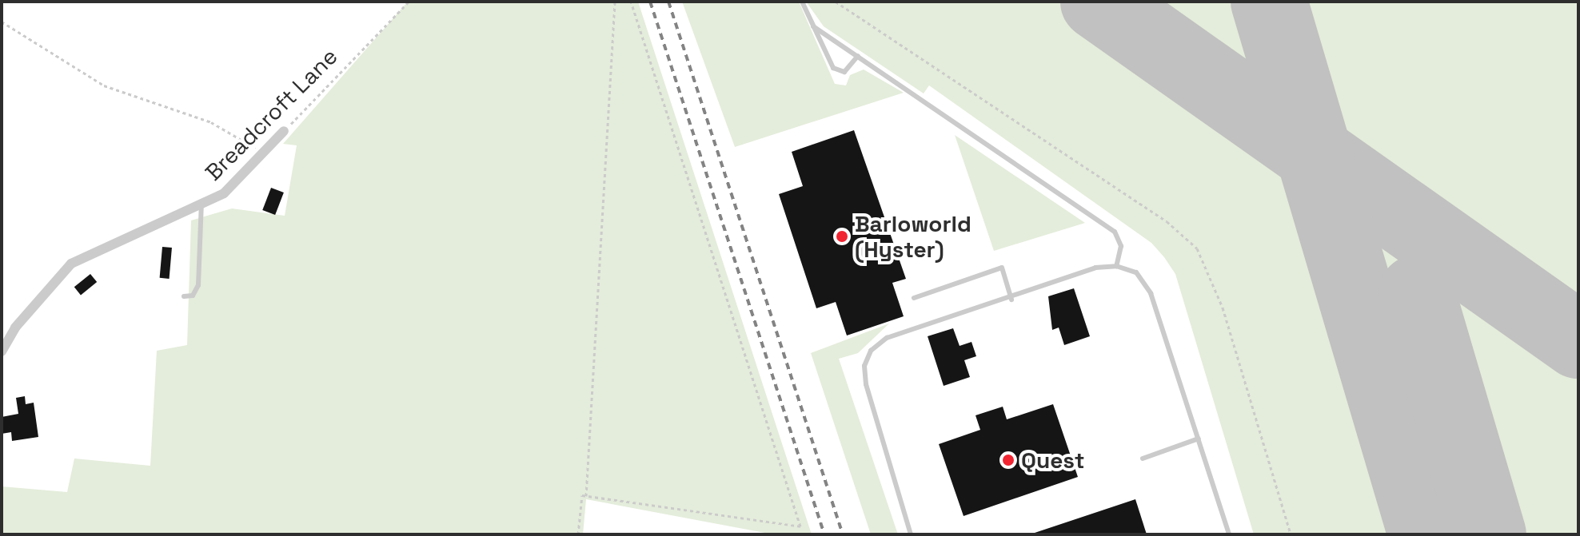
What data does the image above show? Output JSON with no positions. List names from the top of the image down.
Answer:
{
  "streets": {
    "street": ["Breadcroft Lane"]
  },
  "places": ["Barloworld (Hyster)", "Quest"]
}
